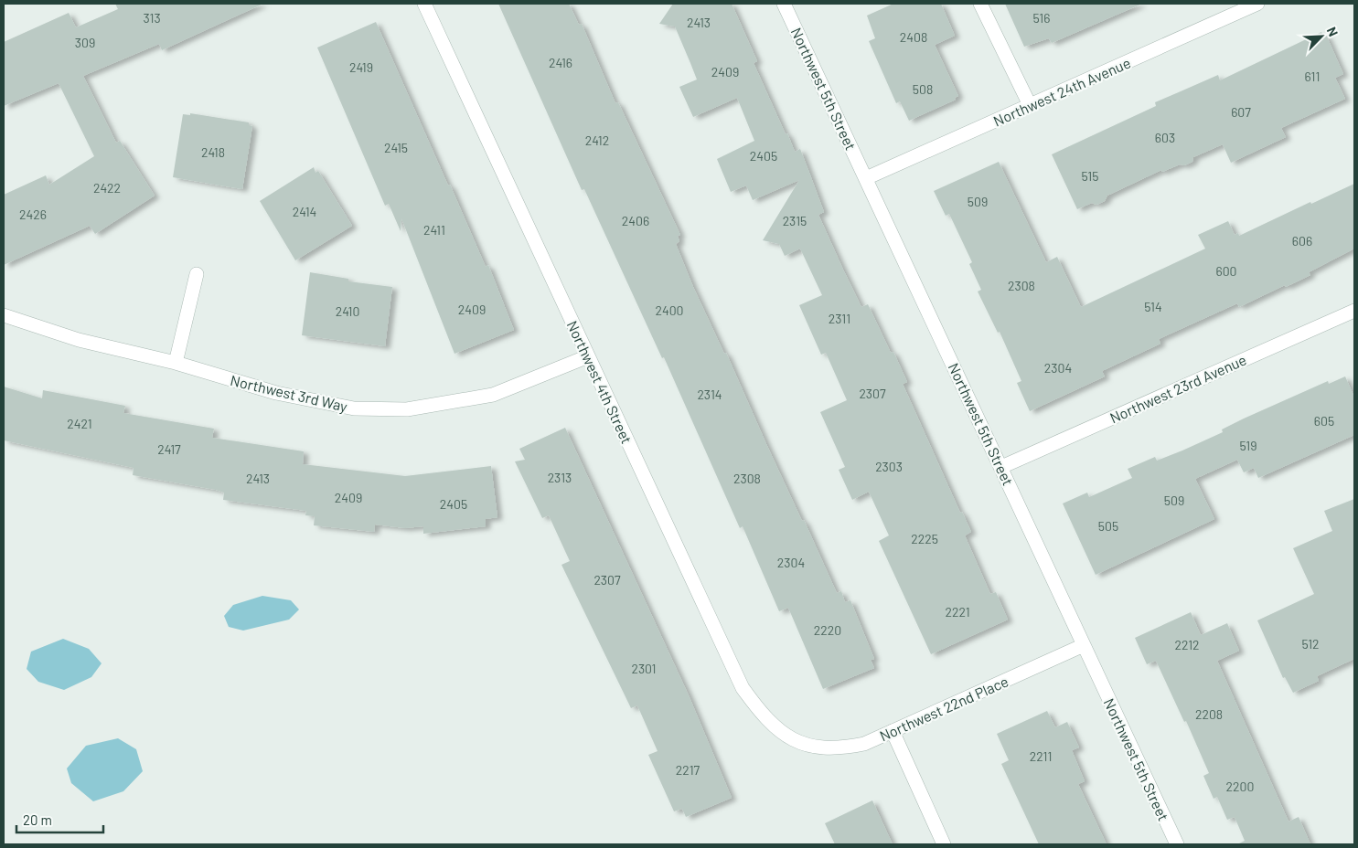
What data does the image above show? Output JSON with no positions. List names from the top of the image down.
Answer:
{
  "streets": {
    "street": [
      "Northwest 5th Street",
      "Northwest 24th Avenue",
      "Northwest 4th Street",
      "Northwest 23rd Avenue",
      "Northwest 3rd Way",
      "Northwest 22nd Place"
    ]
  },
  "crossings": [
    ["Northwest 5th Street", "Northwest 24th Avenue"],
    ["Northwest 5th Street", "Northwest 23rd Avenue"],
    ["Northwest 5th Street", "Northwest 22nd Place"],
    ["Northwest 4th Street", "Northwest 3rd Way"],
    ["Northwest 4th Street", "Northwest 22nd Place"]
  ],
  "house_numbers": [
    "313",
    "516",
    "2413",
    "2408",
    "309",
    "2416",
    "2419",
    "2409",
    "611",
    "508",
    "607",
    "603",
    "2412",
    "2415",
    "2418",
    "2405",
    "515",
    "2422",
    "509",
    "2414",
    "2426",
    "2406",
    "2315",
    "2411",
    "606",
    "600",
    "2308",
    "514",
    "2409",
    "2400",
    "2410",
    "2311",
    "2304",
    "2307",
    "2314",
    "605",
    "2421",
    "519",
    "2417",
    "2303",
    "2313",
    "2413",
    "2308",
    "2409",
    "509",
    "2405",
    "505",
    "2225",
    "2304",
    "2307",
    "2221",
    "2220",
    "512",
    "2212",
    "2301",
    "2208",
    "2211",
    "2217",
    "2200"
  ],
  "scale_bar": "20 m",
  "north": "top right"
}
